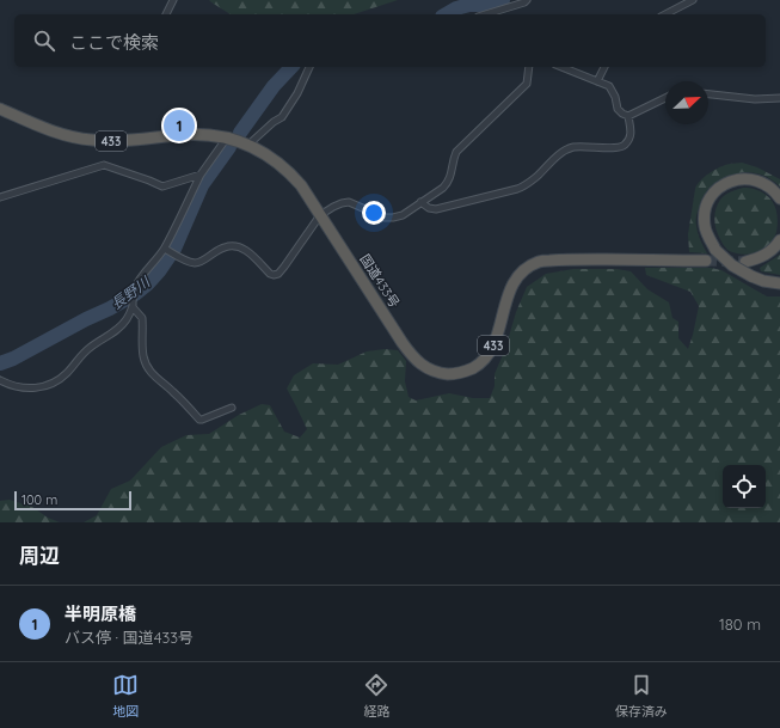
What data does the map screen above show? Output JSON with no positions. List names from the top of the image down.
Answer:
{
  "streets": {
    "highway": ["433", "国道433号"]
  },
  "water": ["長野川"],
  "scale_bar": "100 m",
  "north": "top right",
  "page": {
    "search": "ここで検索",
    "pins": "1",
    "scale": "100 m",
    "heading": "周辺",
    "list": [
      {
        "mark": "1",
        "name": "半明原橋",
        "note": "バス停 · 国道433号",
        "value": "180 m"
      }
    ],
    "nav": ["地図", "経路", "保存済み"]
  }
}
